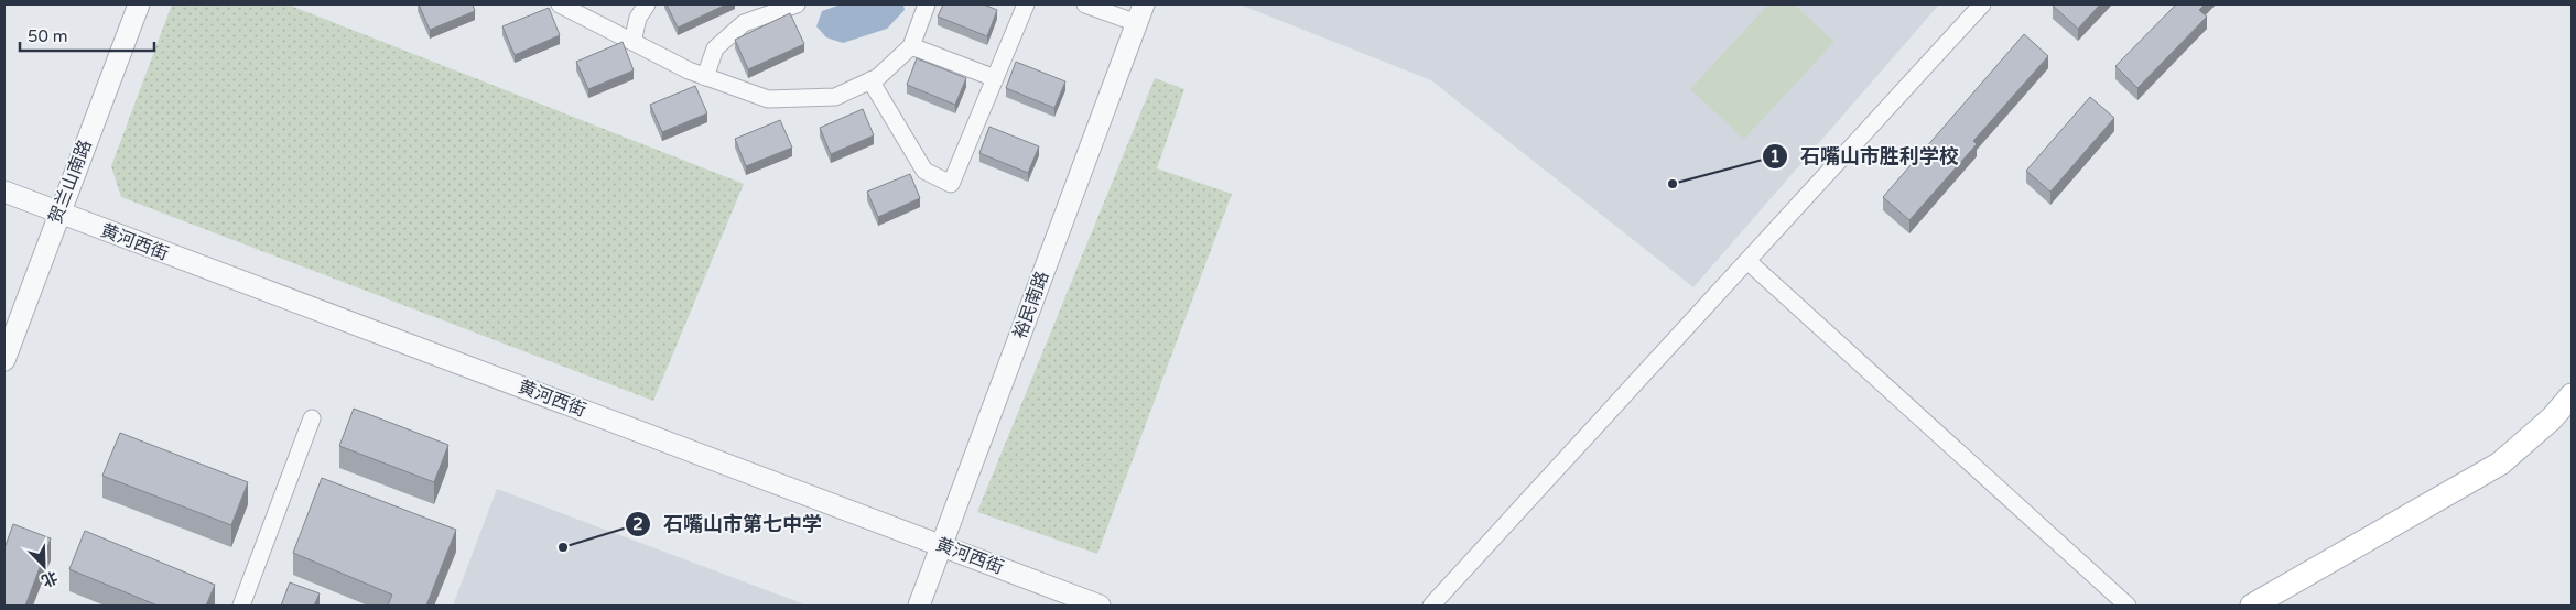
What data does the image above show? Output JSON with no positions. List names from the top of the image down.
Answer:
{
  "streets": {
    "street": ["贺兰山南路", "黄河西街", "裕民南路"]
  },
  "crossings": [
    ["贺兰山南路", "黄河西街"],
    ["黄河西街", "裕民南路"]
  ],
  "places": ["石嘴山市胜利学校", "石嘴山市第七中学"],
  "scale_bar": "50 m",
  "north": "bottom right"
}
